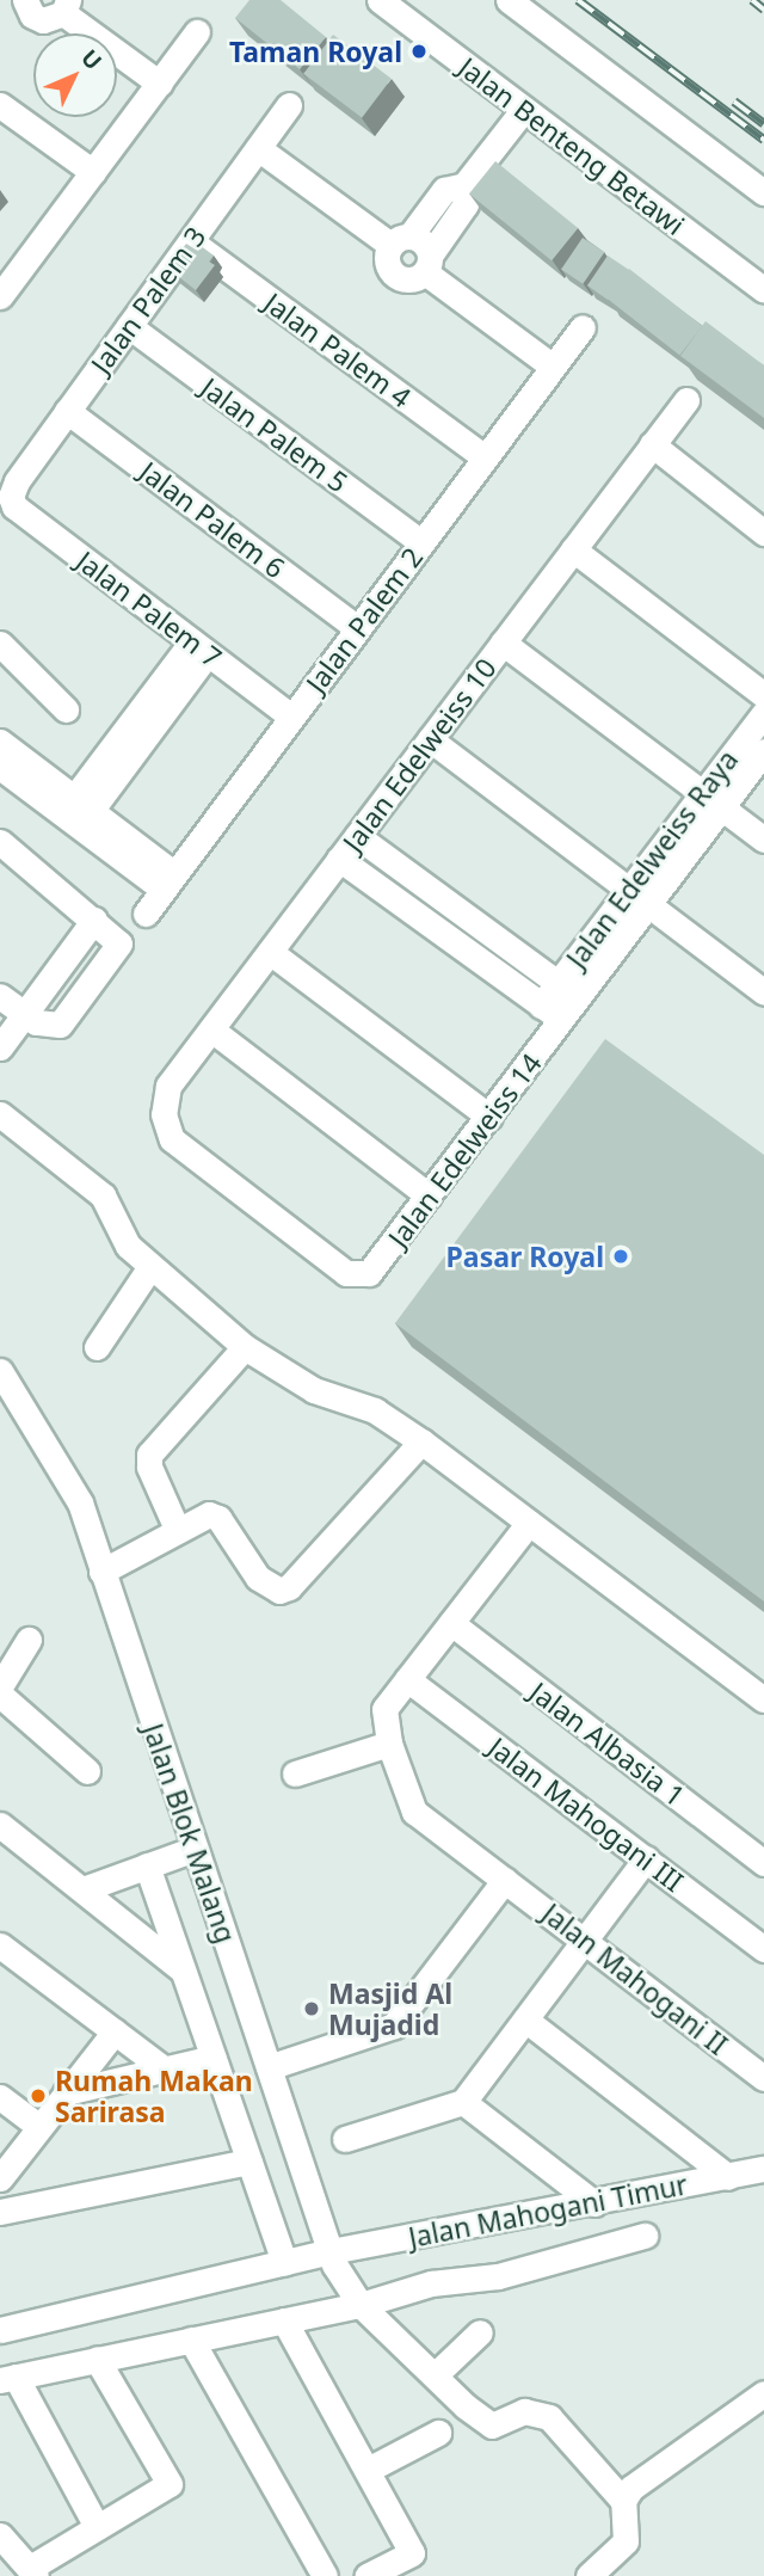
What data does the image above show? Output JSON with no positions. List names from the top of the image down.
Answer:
{
  "streets": {
    "street": [
      "Jalan Benteng Betawi",
      "Jalan Palem 3",
      "Jalan Palem 4",
      "Jalan Palem 5",
      "Jalan Palem 6",
      "Jalan Palem 7",
      "Jalan Palem 2",
      "Jalan Edelweiss 10",
      "Jalan Edelweiss Raya",
      "Jalan Edelweiss 14",
      "Jalan Albasia 1",
      "Jalan Mahogani III",
      "Jalan Blok Malang",
      "Jalan Mahogani II",
      "Jalan Mahogani Timur"
    ]
  },
  "crossings": [
    ["Jalan Palem 3", "Jalan Palem 4"],
    ["Jalan Palem 3", "Jalan Palem 5"],
    ["Jalan Palem 3", "Jalan Palem 6"],
    ["Jalan Palem 3", "Jalan Palem 7"],
    ["Jalan Palem 4", "Jalan Palem 2"],
    ["Jalan Palem 5", "Jalan Palem 2"],
    ["Jalan Palem 6", "Jalan Palem 2"],
    ["Jalan Palem 7", "Jalan Palem 2"],
    ["Jalan Edelweiss 10", "Jalan Edelweiss 14"],
    ["Jalan Edelweiss Raya", "Jalan Edelweiss 14"],
    ["Jalan Blok Malang", "Jalan Mahogani Timur"]
  ],
  "places": [
    "Taman Royal",
    "Pasar Royal",
    "Masjid Al Mujadid",
    "Rumah Makan Sarirasa"
  ],
  "north": "top right"
}
